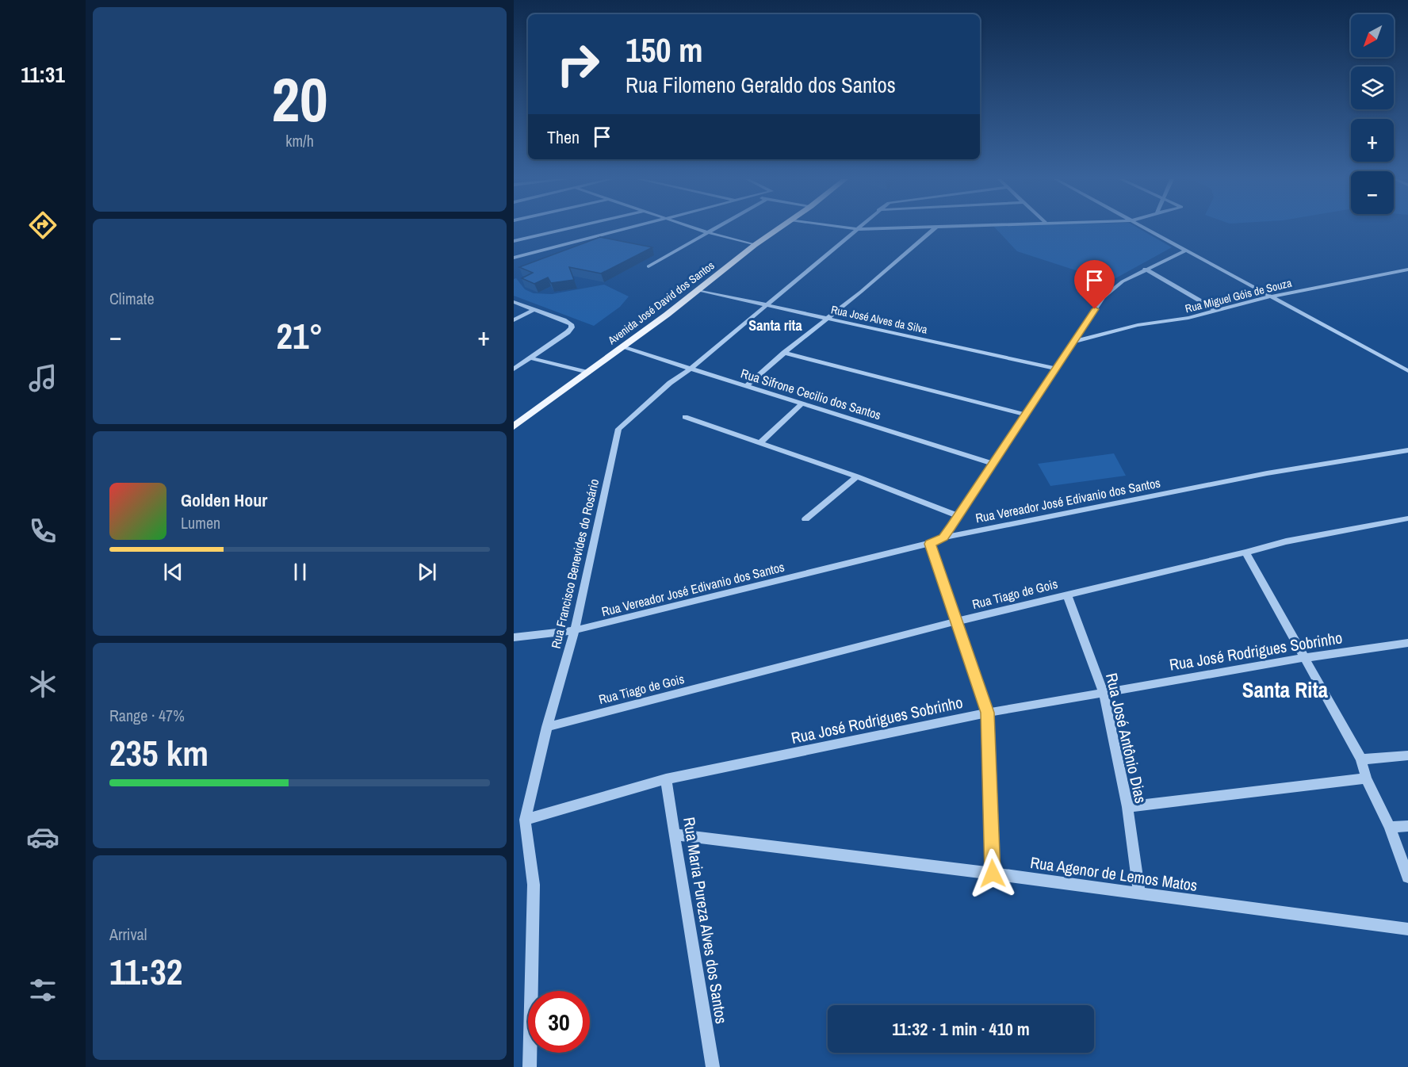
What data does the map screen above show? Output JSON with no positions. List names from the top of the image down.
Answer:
{
  "streets": {
    "main road": ["Avenida José David dos Santos"],
    "street": [
      "Rua Miguel Góis de Souza",
      "Rua José Alves da Silva",
      "Rua Sifrone Cecilio dos Santos",
      "Rua Vereador José Edivanio dos Santos",
      "Rua Francisco Benevides do Rosário",
      "Rua Tiago de Gois",
      "Rua José Rodrigues Sobrinho",
      "Rua José Antônio Dias",
      "Rua Agenor de Lemos Matos",
      "Rua Maria Pureza Alves dos Santos"
    ]
  },
  "crossings": [
    ["Avenida José David dos Santos", "Rua José Alves da Silva"],
    ["Avenida José David dos Santos", "Rua Sifrone Cecilio dos Santos"],
    ["Rua José Alves da Silva", "Rua Francisco Benevides do Rosário"],
    ["Rua Sifrone Cecilio dos Santos", "Rua Francisco Benevides do Rosário"],
    ["Rua Vereador José Edivanio dos Santos", "Rua Francisco Benevides do Rosário"],
    ["Rua Francisco Benevides do Rosário", "Rua Tiago de Gois"],
    ["Rua Francisco Benevides do Rosário", "Rua José Rodrigues Sobrinho"],
    ["Rua Tiago de Gois", "Rua José Antônio Dias"],
    ["Rua José Rodrigues Sobrinho", "Rua José Antônio Dias"],
    ["Rua José Rodrigues Sobrinho", "Rua Maria Pureza Alves dos Santos"],
    ["Rua José Antônio Dias", "Rua Agenor de Lemos Matos"],
    ["Rua Agenor de Lemos Matos", "Rua Maria Pureza Alves dos Santos"]
  ],
  "districts": ["Santa rita", "Santa Rita"],
  "north": "bottom left",
  "page": {
    "tabs": "11:31",
    "tile": [
      ["20", "km/h"],
      "Climate",
      ["Range · 47%", "235 km"],
      ["Arrival", "11:32"]
    ],
    "map_buttons": ["+", "−"],
    "turn": ["150 m", "Rua Filomeno Geraldo dos Santos"],
    "then": "Then",
    "heat": ["−", "21°", "+"],
    "song": ["Golden Hour", "Lumen"],
    "limit": "30",
    "trip": "11:32 · 1 min · 410 m"
  }
}
